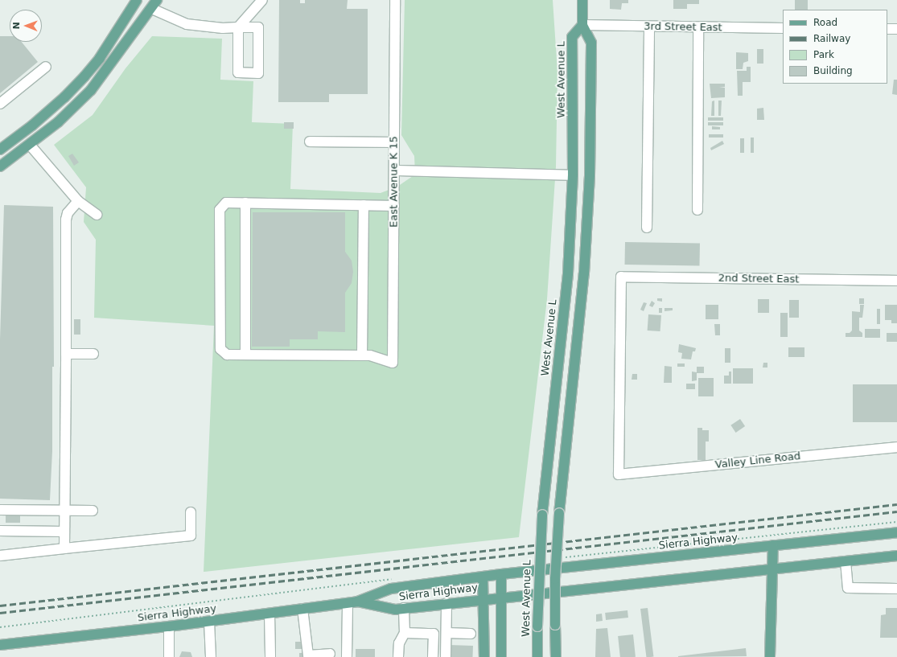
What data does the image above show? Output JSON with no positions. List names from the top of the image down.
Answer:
{
  "streets": {
    "main road": ["West Avenue L", "Sierra Highway"],
    "street": [
      "3rd Street East",
      "East Avenue K 15",
      "2nd Street East",
      "Valley Line Road"
    ]
  },
  "crossings": [
    ["3rd Street East", "West Avenue L"],
    ["2nd Street East", "Valley Line Road"]
  ],
  "legend": [
    "Road",
    "Railway",
    "Park",
    "Building"
  ],
  "north": "left"
}
